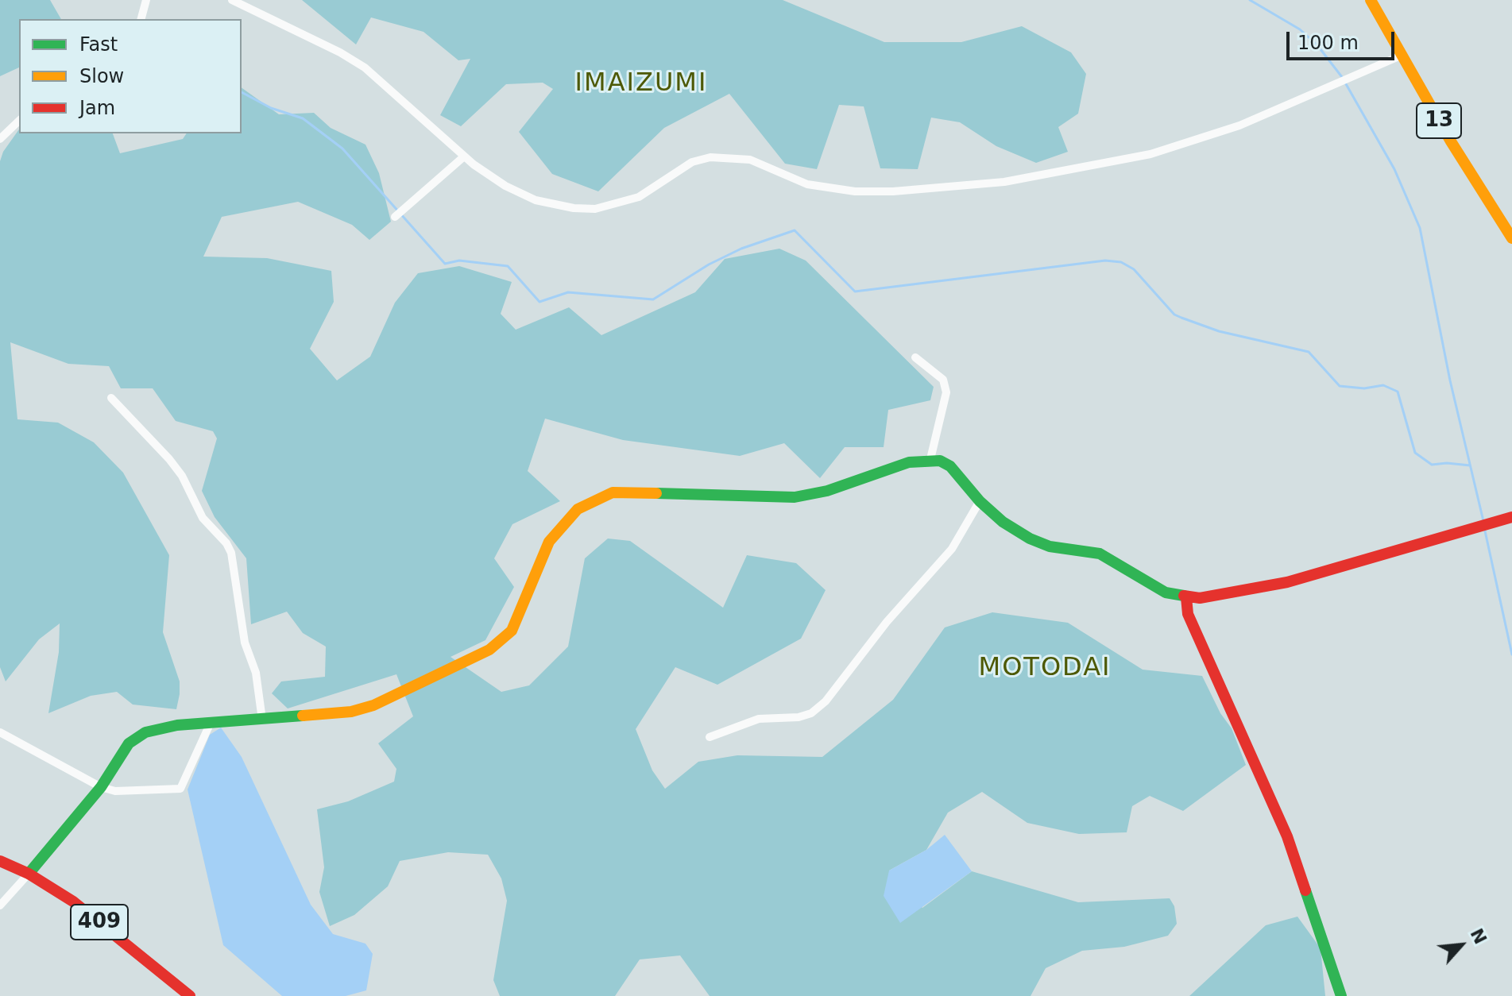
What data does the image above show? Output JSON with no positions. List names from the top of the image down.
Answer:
{
  "streets": {
    "main road": ["13", "409"]
  },
  "districts": ["IMAIZUMI", "MOTODAI"],
  "legend": ["Fast", "Slow", "Jam"],
  "scale_bar": "100 m",
  "north": "top right"
}
